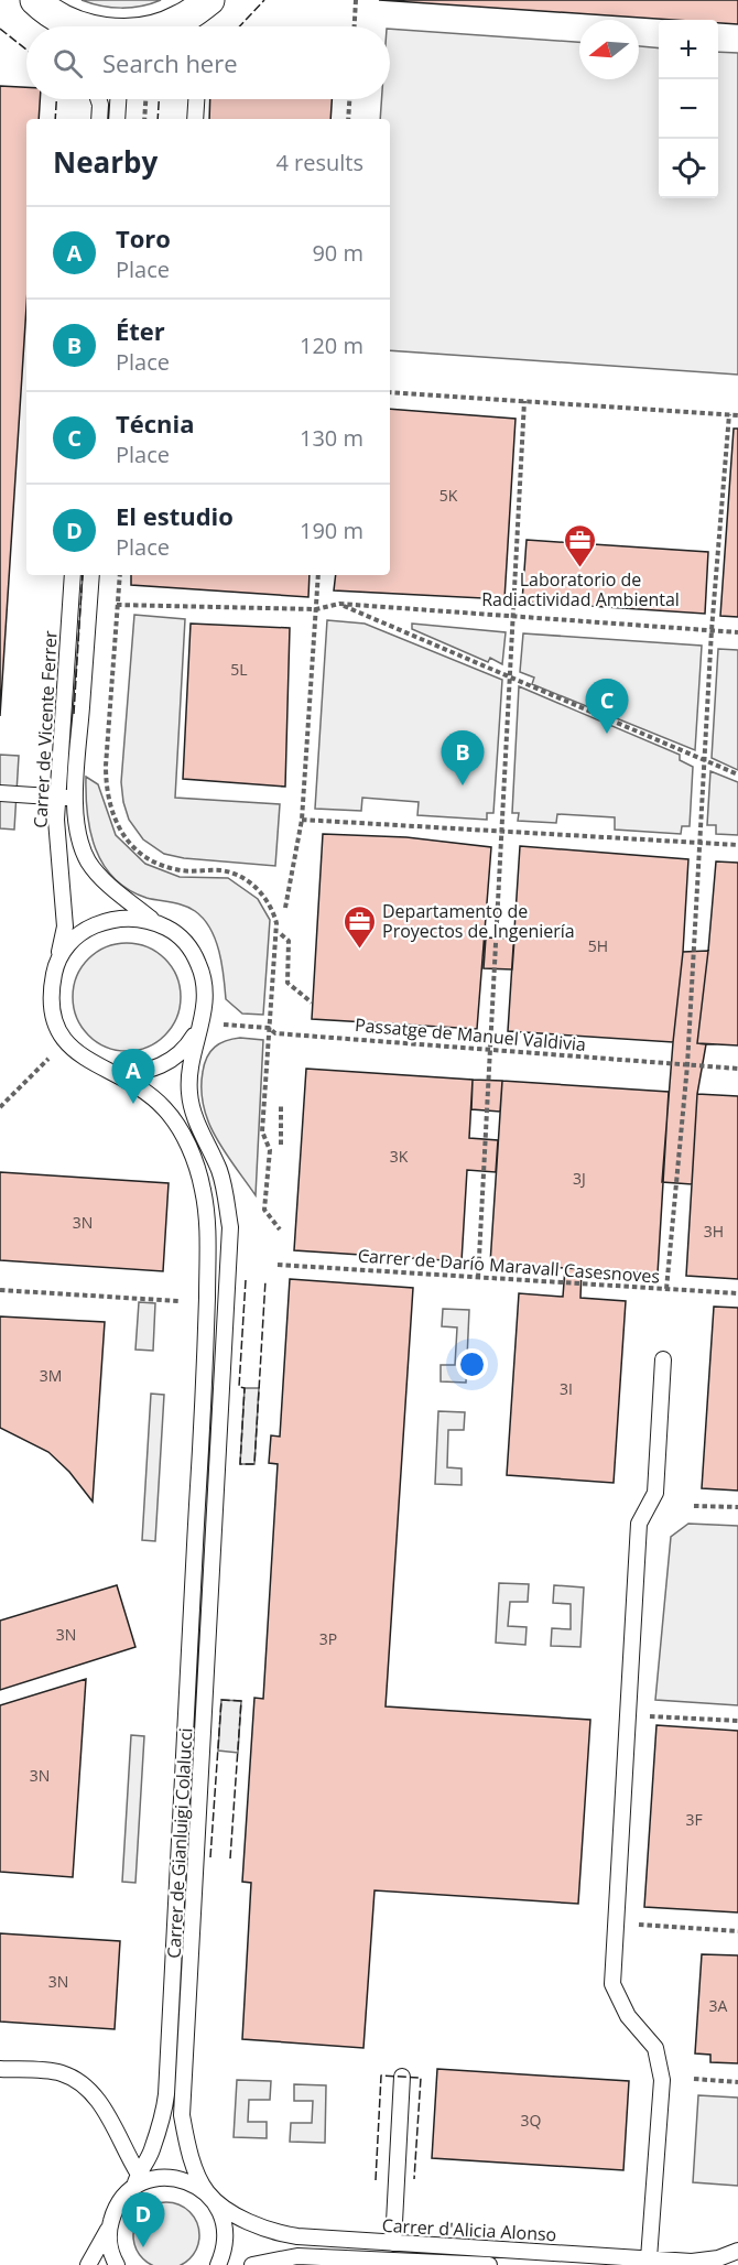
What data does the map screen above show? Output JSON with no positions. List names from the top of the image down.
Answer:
{
  "streets": {
    "lane": ["Carrer de Vicente Ferrer", "Carrer de Gianluigi Colalucci", "Carrer d'Alicia Alonso"],
    "path": ["Passatge de Manuel Valdivia", "Carrer de Darío Maravall Casesnoves"]
  },
  "crossings": [
    ["Carrer de Vicente Ferrer", "Passatge de Manuel Valdivia"],
    ["Carrer de Vicente Ferrer", "Carrer de Gianluigi Colalucci"],
    ["Passatge de Manuel Valdivia", "Carrer de Gianluigi Colalucci"],
    ["Carrer de Gianluigi Colalucci", "Carrer d'Alicia Alonso"]
  ],
  "places": {
    "office": ["Laboratorio de Radiactividad Ambiental", "Departamento de Proyectos de Ingeniería"]
  },
  "house_numbers": [
    "5K",
    "5L",
    "5H",
    "3K",
    "3J",
    "3N",
    "3H",
    "3M",
    "3I",
    "3N",
    "3P",
    "3N",
    "3F",
    "3N",
    "3A",
    "3Q"
  ],
  "north": "left",
  "page": {
    "map_buttons": ["+", "−"],
    "search": "Search here",
    "heading": ["Nearby", "4 results"],
    "list": [
      {
        "mark": "A",
        "name": "Toro",
        "note": "Place",
        "value": "90 m"
      },
      {
        "mark": "B",
        "name": "Éter",
        "note": "Place",
        "value": "120 m"
      },
      {
        "mark": "C",
        "name": "Técnia",
        "note": "Place",
        "value": "130 m"
      },
      {
        "mark": "D",
        "name": "El estudio",
        "note": "Place",
        "value": "190 m"
      }
    ],
    "pins": [
      "C",
      "B",
      "A",
      "D"
    ]
  }
}
